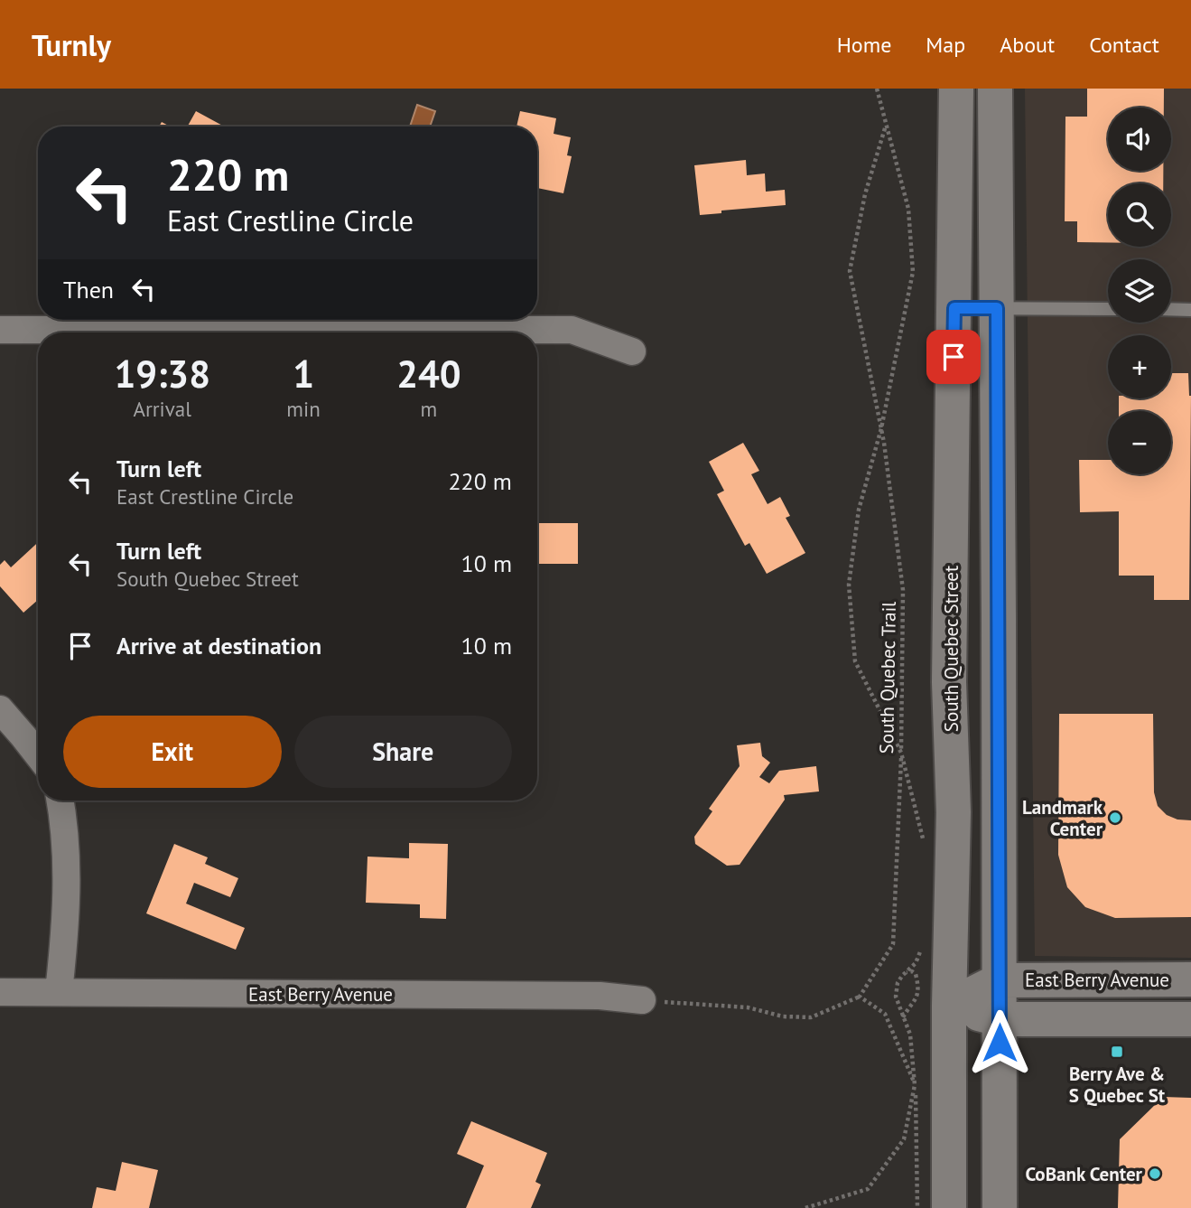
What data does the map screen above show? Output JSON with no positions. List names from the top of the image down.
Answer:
{
  "streets": {
    "main road": ["South Quebec Street", "East Berry Avenue"],
    "path": ["South Quebec Trail"]
  },
  "crossings": [
    ["South Quebec Street", "East Berry Avenue"]
  ],
  "places": {
    "other": ["Landmark Center", "CoBank Center"],
    "transit": ["Berry Ave & S Quebec St"]
  },
  "page": {
    "header": "Turnly",
    "nav": [
      "Home",
      "Map",
      "About",
      "Contact"
    ],
    "map_buttons": ["+", "−"],
    "turn": ["220 m", "East Crestline Circle"],
    "then": "Then",
    "eta": [
      "19:38",
      "Arrival",
      "1",
      "min",
      "240",
      "m"
    ],
    "list": [
      {
        "name": "Turn left",
        "note": "East Crestline Circle",
        "value": "220 m"
      },
      {
        "name": "Turn left",
        "note": "South Quebec Street",
        "value": "10 m"
      },
      {
        "name": "Arrive at destination",
        "value": "10 m"
      }
    ],
    "buttons": ["Exit", "Share"]
  }
}
